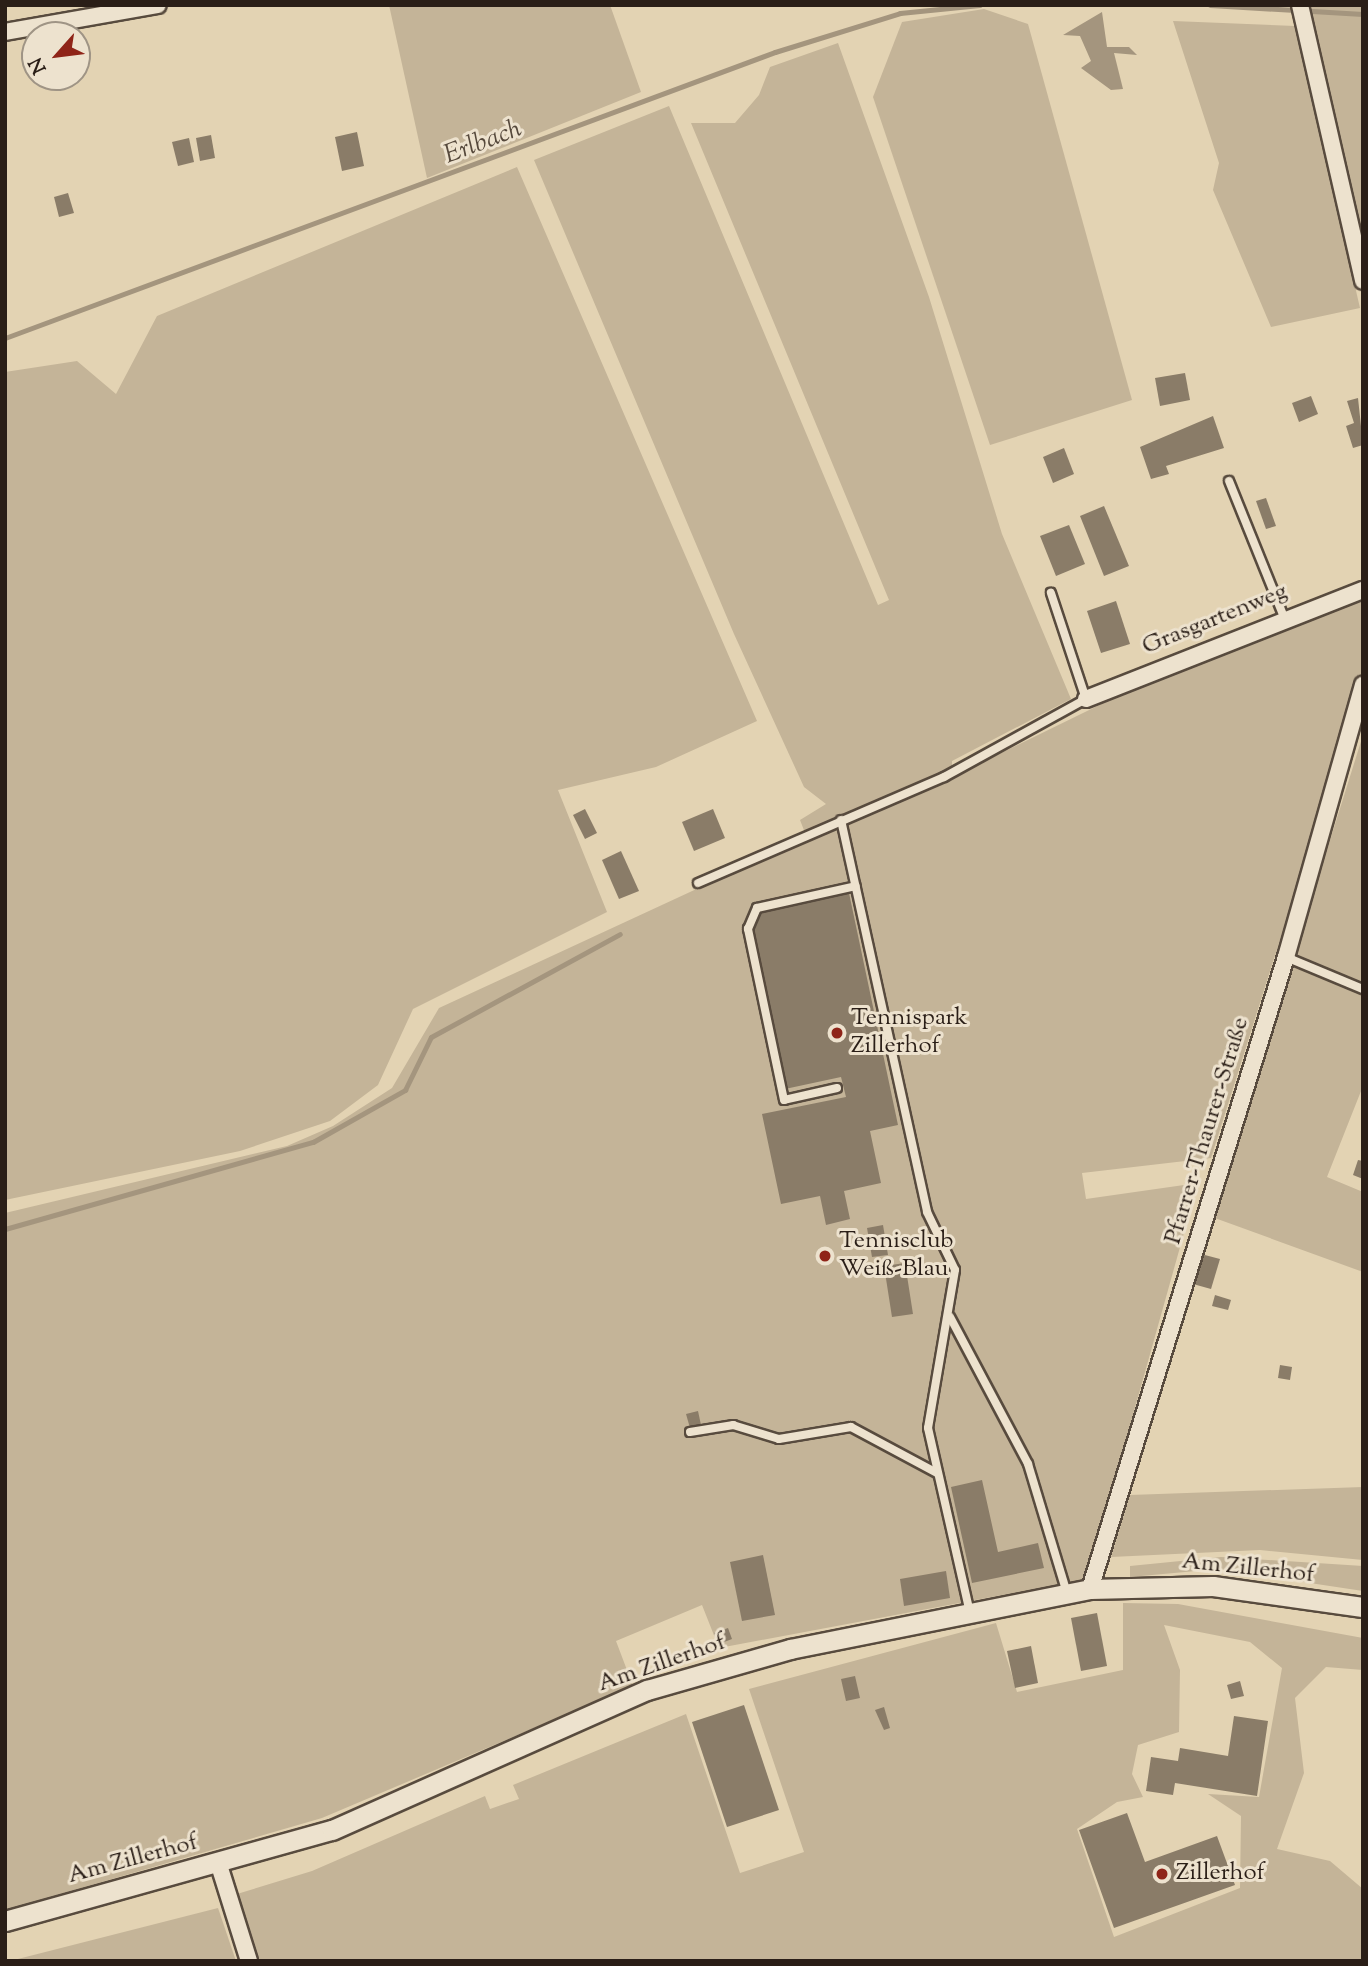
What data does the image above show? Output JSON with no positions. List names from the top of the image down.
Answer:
{
  "streets": {
    "street": ["Grasgartenweg", "Pfarrer-Thaurer-Straße", "Am Zillerhof"]
  },
  "crossings": [
    ["Pfarrer-Thaurer-Straße", "Am Zillerhof"]
  ],
  "water": ["Erlbach"],
  "places": ["Tennispark Zillerhof", "Tennisclub Weiß-Blau", "Zillerhof"],
  "north": "bottom left"
}
